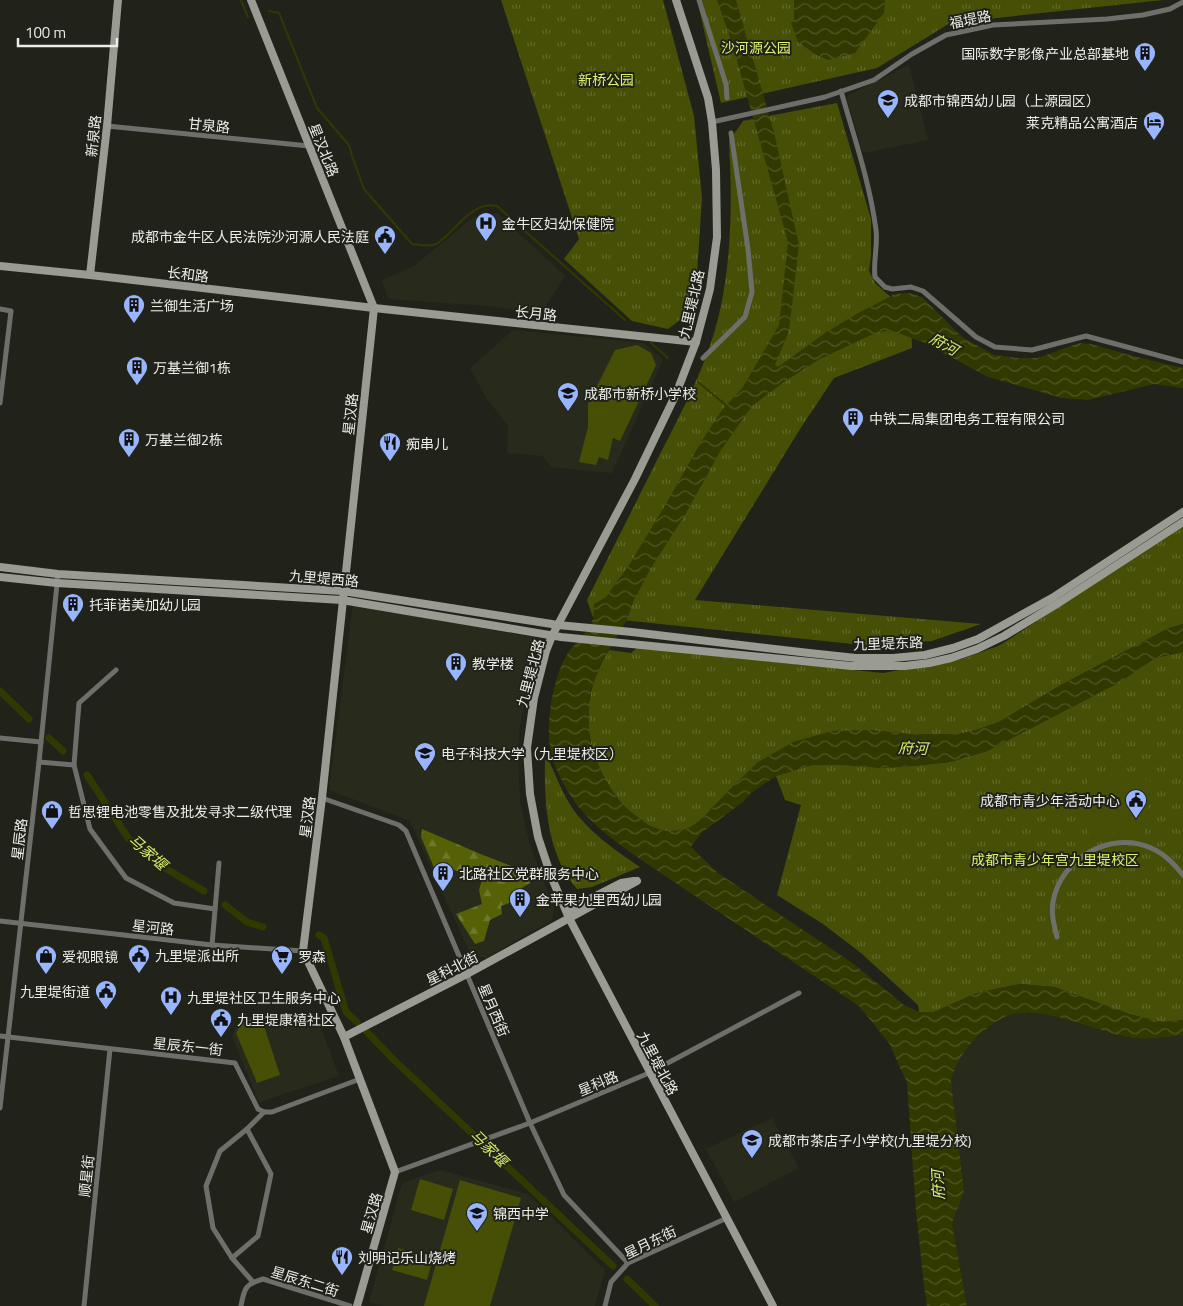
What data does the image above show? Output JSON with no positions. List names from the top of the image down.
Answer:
{
  "streets": {
    "street": [
      "福堤路",
      "甘泉路",
      "新泉路",
      "星汉北路",
      "长和路",
      "九里堤北路",
      "长月路",
      "星汉路",
      "九里堤西路",
      "九里堤东路",
      "星辰路",
      "星河路",
      "星科北街",
      "星月西街",
      "星辰东一街",
      "星科路",
      "顺星街",
      "星月东街",
      "星辰东二街"
    ]
  },
  "crossings": [
    ["福堤路", "九里堤北路"],
    ["甘泉路", "新泉路"],
    ["甘泉路", "星汉北路"],
    ["新泉路", "长和路"],
    ["星汉北路", "长和路"],
    ["星汉北路", "长月路"],
    ["星汉北路", "星汉路"],
    ["长和路", "长月路"],
    ["长和路", "星汉路"],
    ["九里堤北路", "长月路"],
    ["九里堤北路", "九里堤西路"],
    ["九里堤北路", "星科北街"],
    ["九里堤北路", "星科路"],
    ["九里堤北路", "星月东街"],
    ["长月路", "星汉路"],
    ["星汉路", "九里堤西路"],
    ["星汉路", "星河路"],
    ["星汉路", "星月西街"],
    ["星汉路", "星科路"],
    ["九里堤西路", "九里堤东路"],
    ["九里堤西路", "星辰路"],
    ["星辰路", "星河路"],
    ["星辰路", "星辰东一街"],
    ["星科北街", "星月西街"],
    ["星月西街", "星科路"],
    ["星月西街", "星月东街"],
    ["星辰东一街", "顺星街"]
  ],
  "water": ["府河", "马家堰"],
  "parks": ["沙河源公园", "新桥公园", "成都市青少年宫九里堤校区"],
  "places": {
    "building": [
      "国际数字影像产业总部基地",
      "兰御生活广场",
      "万基兰御1栋",
      "中铁二局集团电务工程有限公司",
      "万基兰御2栋",
      "托菲诺美加幼儿园",
      "教学楼",
      "北路社区党群服务中心",
      "金苹果九里西幼儿园"
    ],
    "school or university": [
      "成都市锦西幼儿园（上源园区）",
      "成都市新桥小学校",
      "电子科技大学（九里堤校区）",
      "成都市茶店子小学校(九里堤分校)",
      "锦西中学"
    ],
    "hotel": ["莱克精品公寓酒店"],
    "hospital": ["金牛区妇幼保健院", "九里堤社区卫生服务中心"],
    "public building": [
      "成都市金牛区人民法院沙河源人民法庭",
      "成都市青少年活动中心",
      "九里堤派出所",
      "九里堤街道",
      "九里堤康禧社区"
    ],
    "restaurant": ["痴串儿", "刘明记乐山烧烤"],
    "shop": ["哲思锂电池零售及批发寻求二级代理", "爱视眼镜"],
    "supermarket": ["罗森"]
  },
  "scale_bar": "100 m"
}
